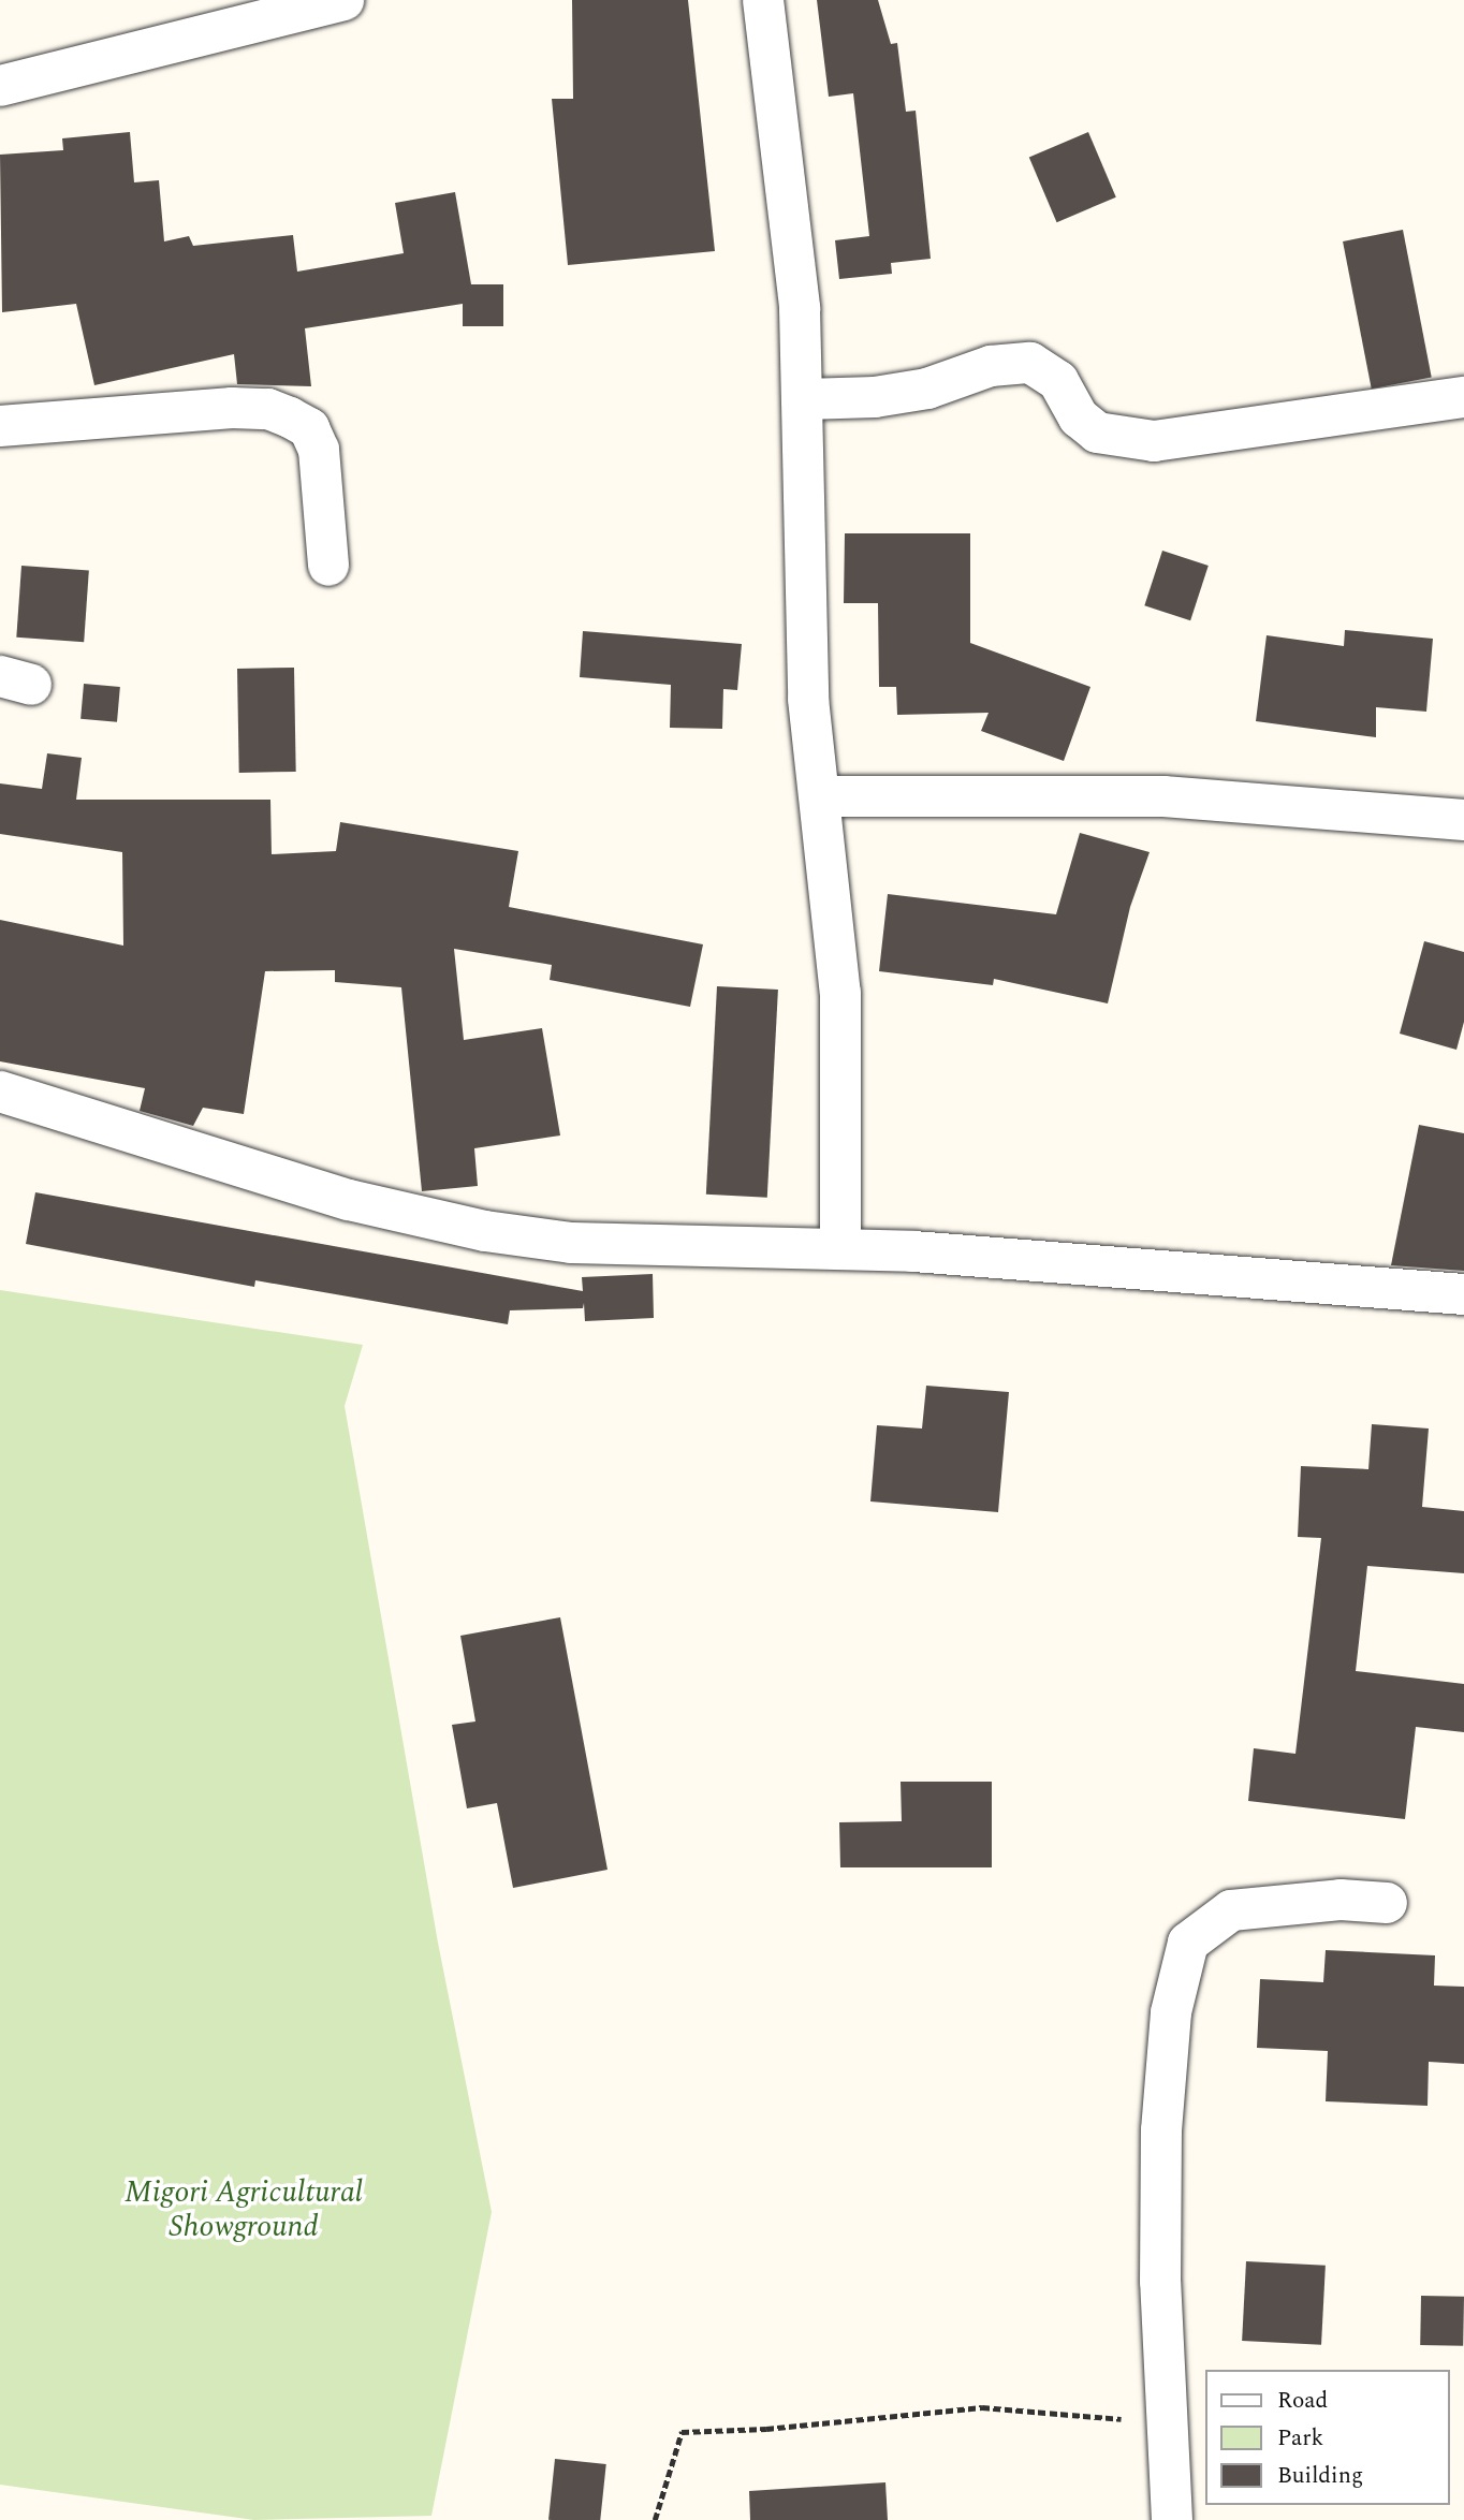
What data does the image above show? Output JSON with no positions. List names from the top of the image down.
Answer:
{
  "parks": ["Migori Agricultural Showground"],
  "legend": ["Road", "Park", "Building"]
}
